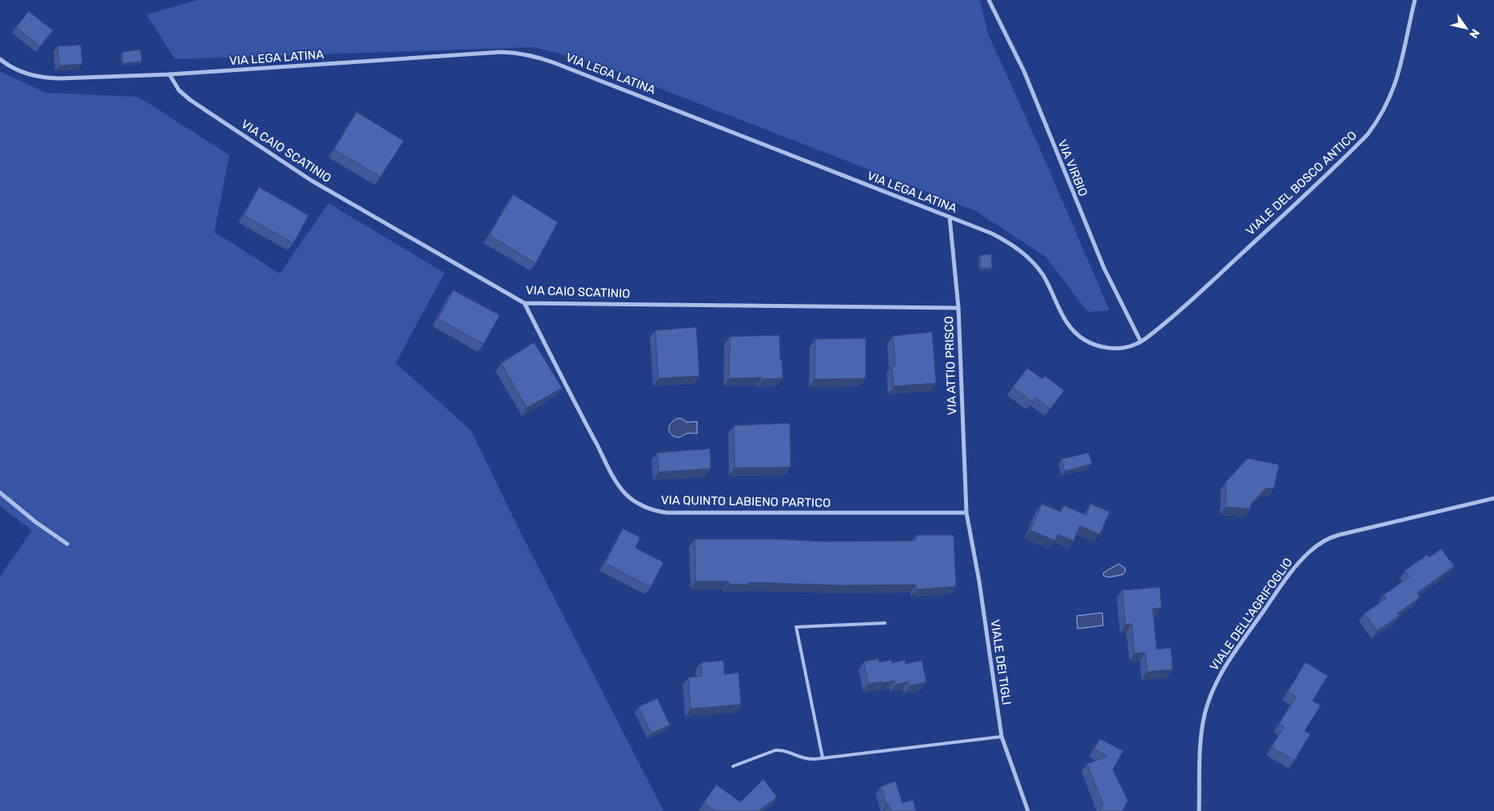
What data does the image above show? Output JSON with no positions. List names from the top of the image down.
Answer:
{
  "streets": {
    "street": [
      "VIA LEGA LATINA",
      "VIA CAIO SCATINIO",
      "VIA VIRBIO",
      "VIALE DEL BOSCO ANTICO",
      "VIA ATTIO PRISCO",
      "VIA QUINTO LABIENO PARTICO",
      "VIALE DELL'AGRIFOGLIO",
      "VIALE DEI TIGLI"
    ]
  },
  "crossings": [
    ["VIA LEGA LATINA", "VIA CAIO SCATINIO"],
    ["VIA LEGA LATINA", "VIA VIRBIO"],
    ["VIA LEGA LATINA", "VIALE DEL BOSCO ANTICO"],
    ["VIA LEGA LATINA", "VIA ATTIO PRISCO"],
    ["VIA CAIO SCATINIO", "VIA ATTIO PRISCO"],
    ["VIA CAIO SCATINIO", "VIA QUINTO LABIENO PARTICO"],
    ["VIA VIRBIO", "VIALE DEL BOSCO ANTICO"],
    ["VIA ATTIO PRISCO", "VIA QUINTO LABIENO PARTICO"],
    ["VIA ATTIO PRISCO", "VIALE DEI TIGLI"],
    ["VIA QUINTO LABIENO PARTICO", "VIALE DEI TIGLI"]
  ],
  "north": "bottom right"
}
